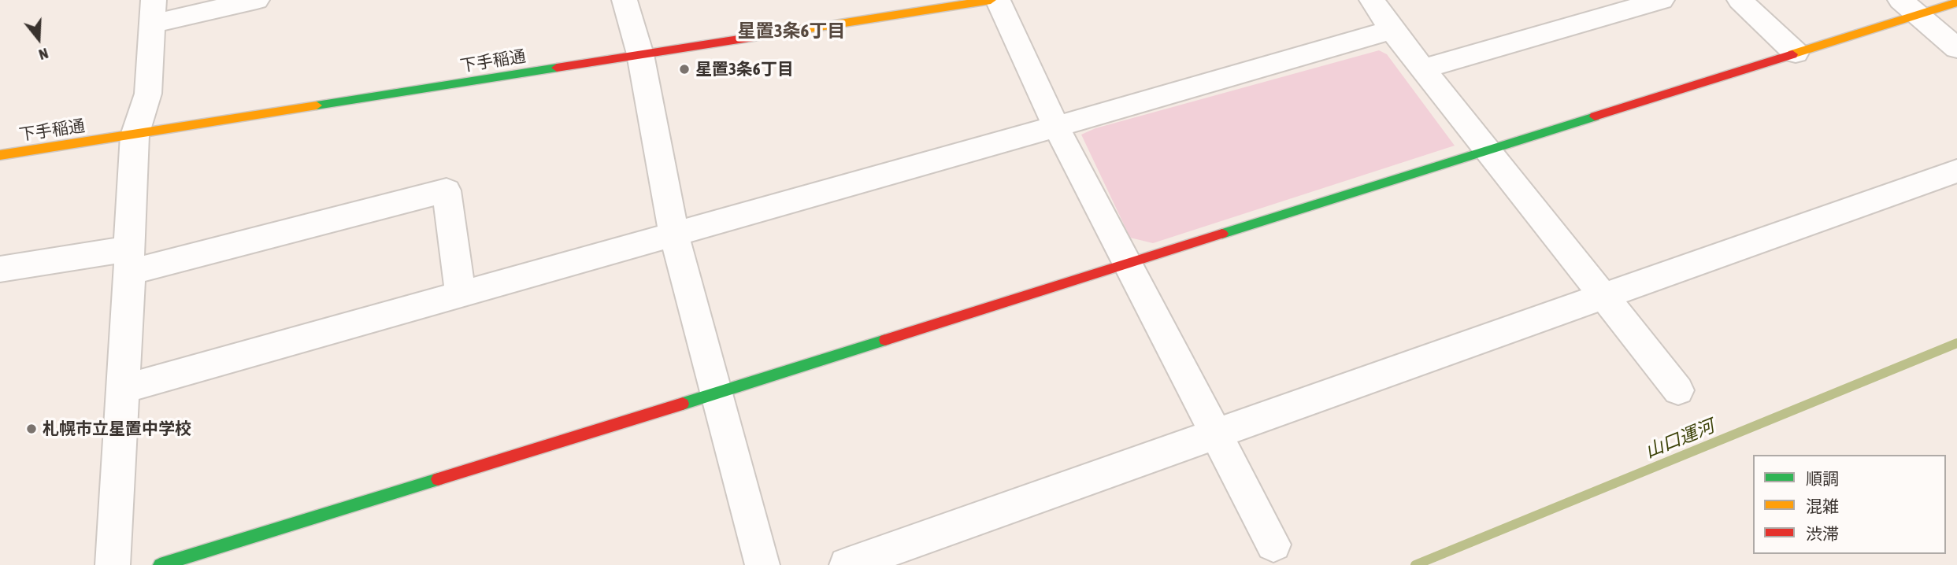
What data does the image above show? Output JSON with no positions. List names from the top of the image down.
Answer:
{
  "streets": {
    "street": ["下手稲通"]
  },
  "districts": ["星置3条6丁目"],
  "water": ["山口運河"],
  "places": ["星置3条6丁目", "札幌市立星置中学校"],
  "legend": ["順調", "混雑", "渋滞"],
  "north": "bottom"
}
